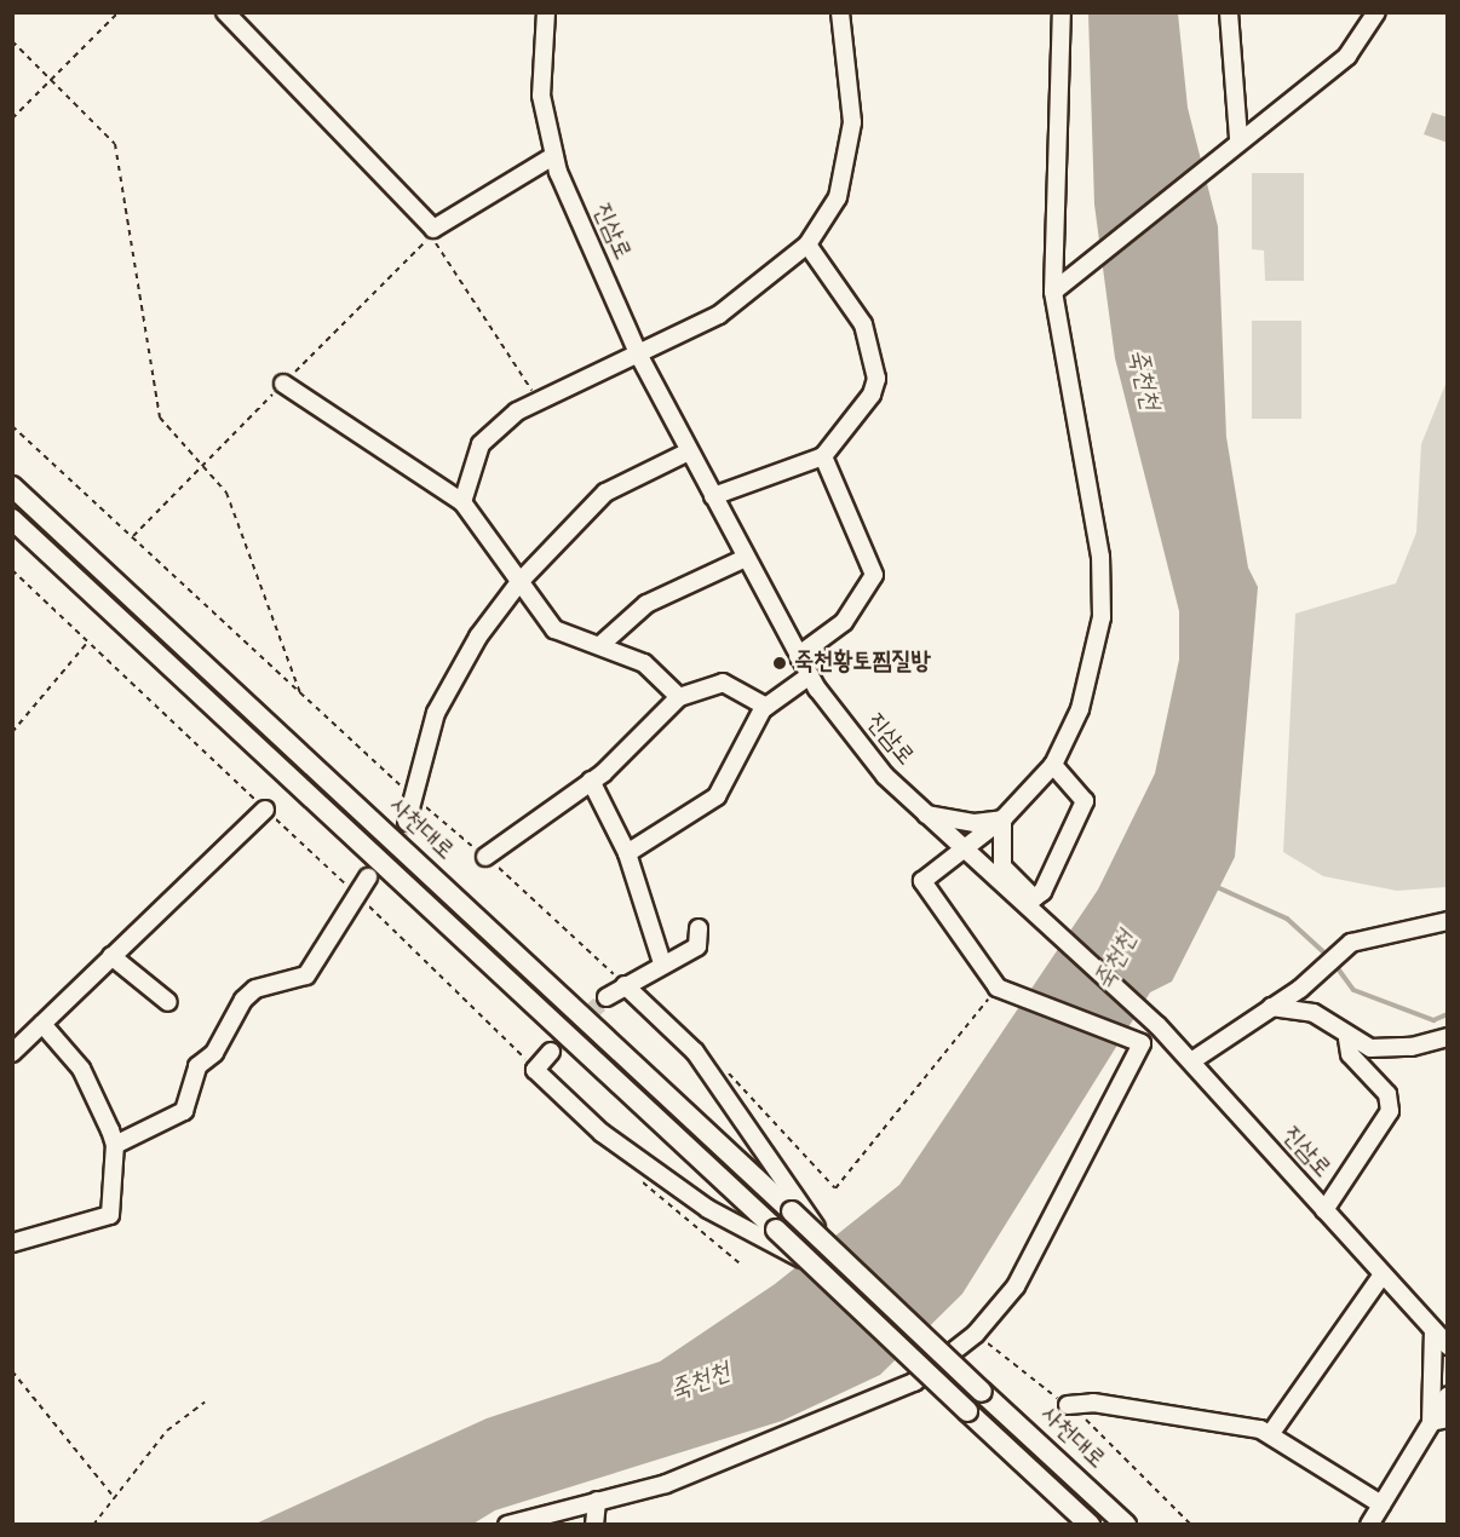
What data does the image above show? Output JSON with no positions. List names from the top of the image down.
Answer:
{
  "streets": {
    "main road": ["사천대로"],
    "street": ["진삼로"]
  },
  "water": ["죽천천"],
  "places": ["죽천황토찜질방"]
}
